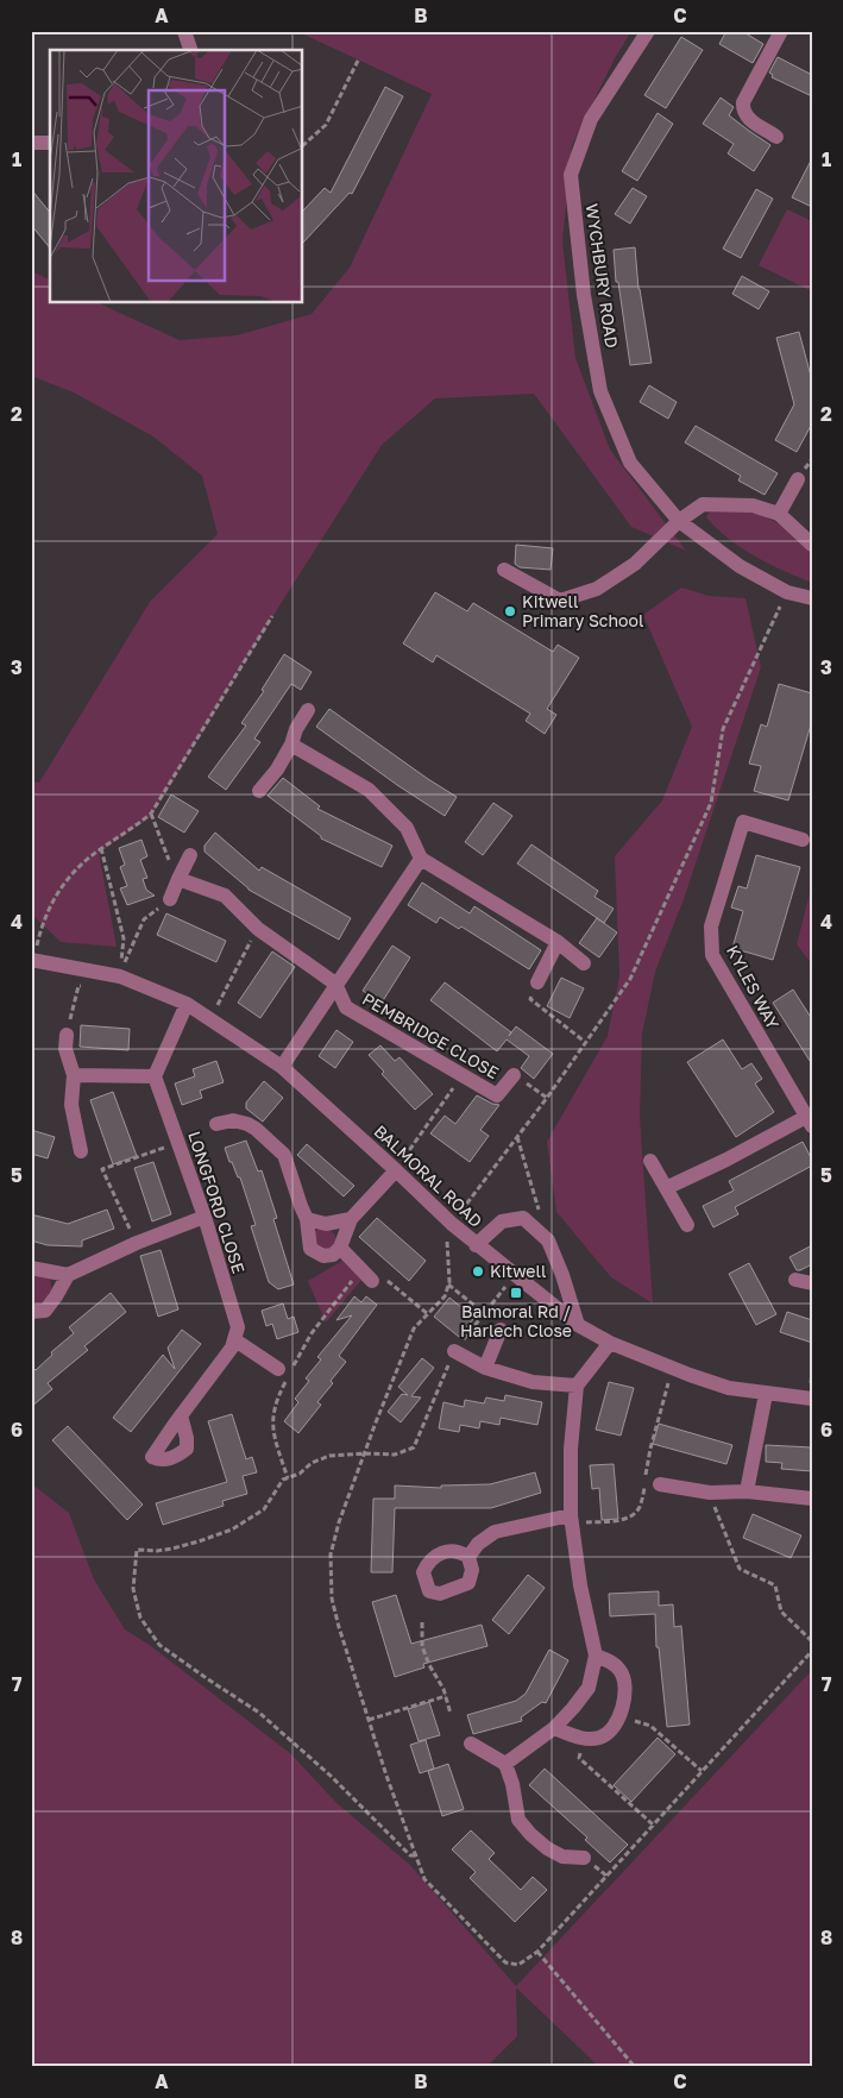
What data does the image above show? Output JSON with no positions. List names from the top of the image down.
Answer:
{
  "streets": {
    "street": [
      "WYCHBURY ROAD",
      "KYLES WAY",
      "PEMBRIDGE CLOSE",
      "BALMORAL ROAD",
      "LONGFORD CLOSE"
    ]
  },
  "places": {
    "other": ["Kitwell Primary School", "Kitwell"],
    "transit": ["Balmoral Rd / Harlech Close"]
  },
  "grid": {
    "columns": ["A", "B", "C"],
    "rows": [
      "1",
      "2",
      "3",
      "4",
      "5",
      "6",
      "7",
      "8"
    ]
  }
}
